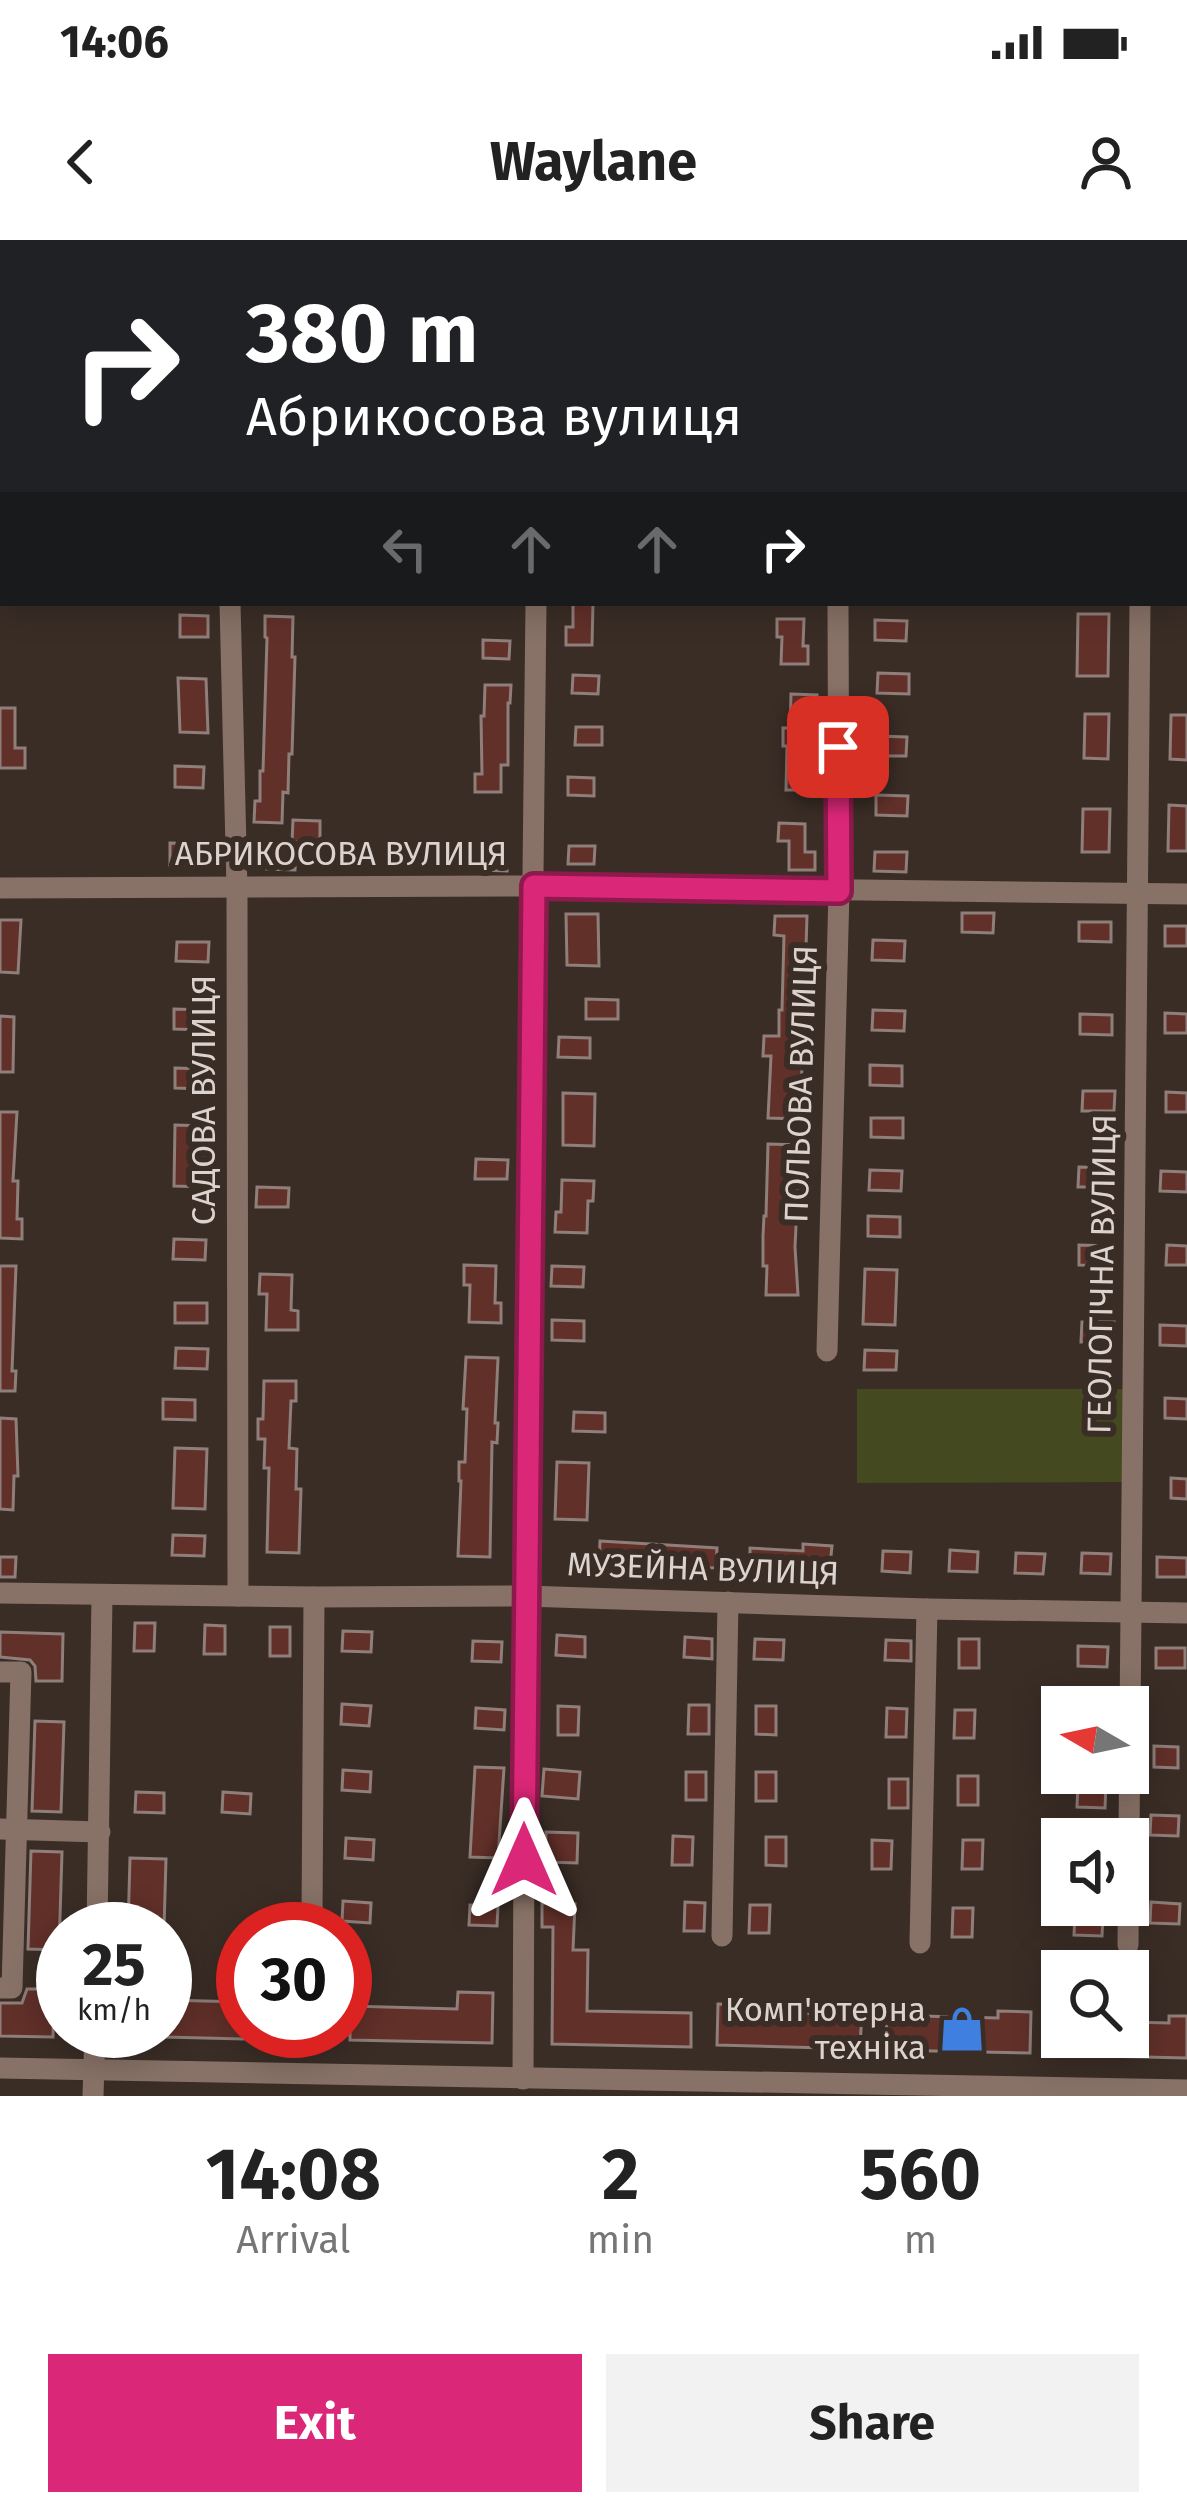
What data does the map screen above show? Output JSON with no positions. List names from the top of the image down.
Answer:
{
  "streets": {
    "street": [
      "АБРИКОСОВА ВУЛИЦЯ",
      "ПОЛЬОВА ВУЛИЦЯ",
      "САДОВА ВУЛИЦЯ",
      "ГЕОЛОГІЧНА ВУЛИЦЯ",
      "МУЗЕЙНА ВУЛИЦЯ"
    ]
  },
  "crossings": [
    ["АБРИКОСОВА ВУЛИЦЯ", "ПОЛЬОВА ВУЛИЦЯ"],
    ["АБРИКОСОВА ВУЛИЦЯ", "САДОВА ВУЛИЦЯ"],
    ["АБРИКОСОВА ВУЛИЦЯ", "ГЕОЛОГІЧНА ВУЛИЦЯ"],
    ["САДОВА ВУЛИЦЯ", "МУЗЕЙНА ВУЛИЦЯ"],
    ["ГЕОЛОГІЧНА ВУЛИЦЯ", "МУЗЕЙНА ВУЛИЦЯ"]
  ],
  "places": {
    "shop": ["Комп'ютерна техніка"]
  },
  "north": "left",
  "page": {
    "status": "14:06",
    "header": "Waylane",
    "turn": ["380 m", "Абрикосова вулиця"],
    "speed": "25 km/h",
    "limit": "30",
    "eta": [
      "14:08",
      "Arrival",
      "2",
      "min",
      "560",
      "m"
    ],
    "buttons": ["Exit", "Share"]
  }
}
